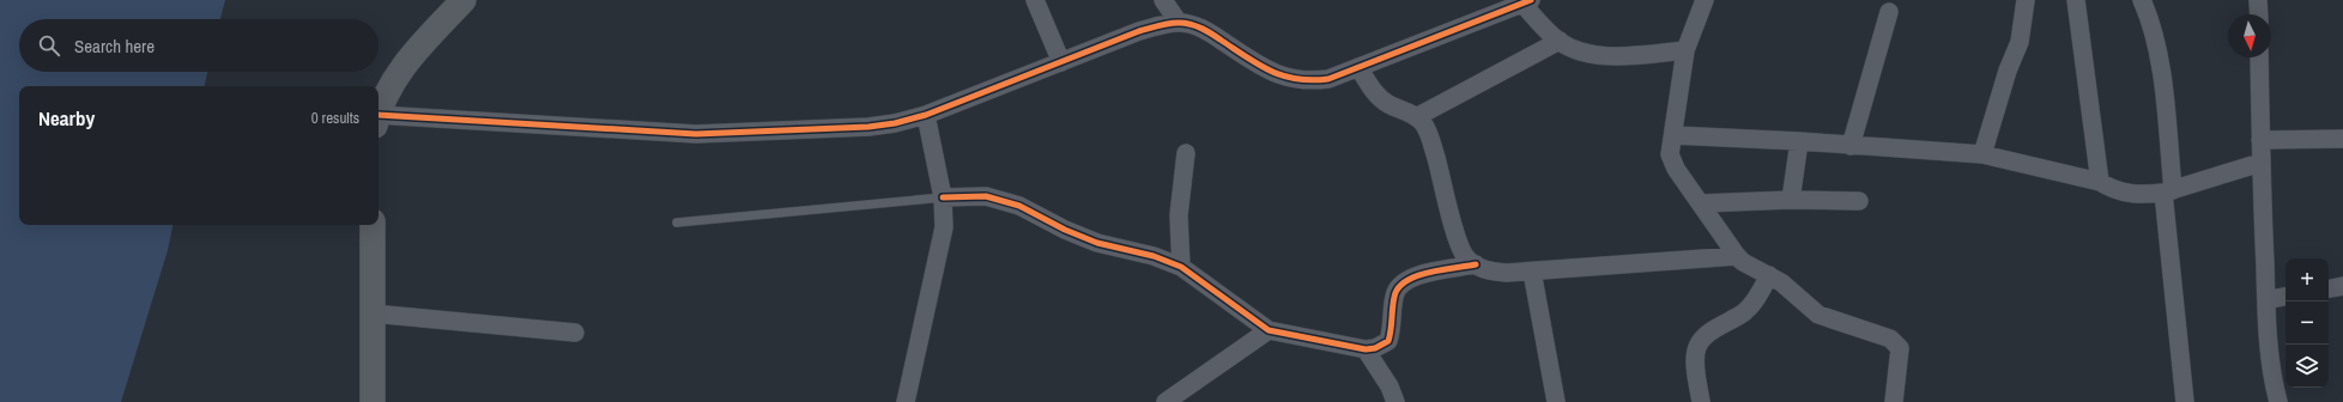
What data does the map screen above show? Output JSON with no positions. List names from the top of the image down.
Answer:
{
  "north": "bottom",
  "page": {
    "search": "Search here",
    "heading": ["Nearby", "0 results"],
    "map_buttons": ["+", "−"]
  }
}
